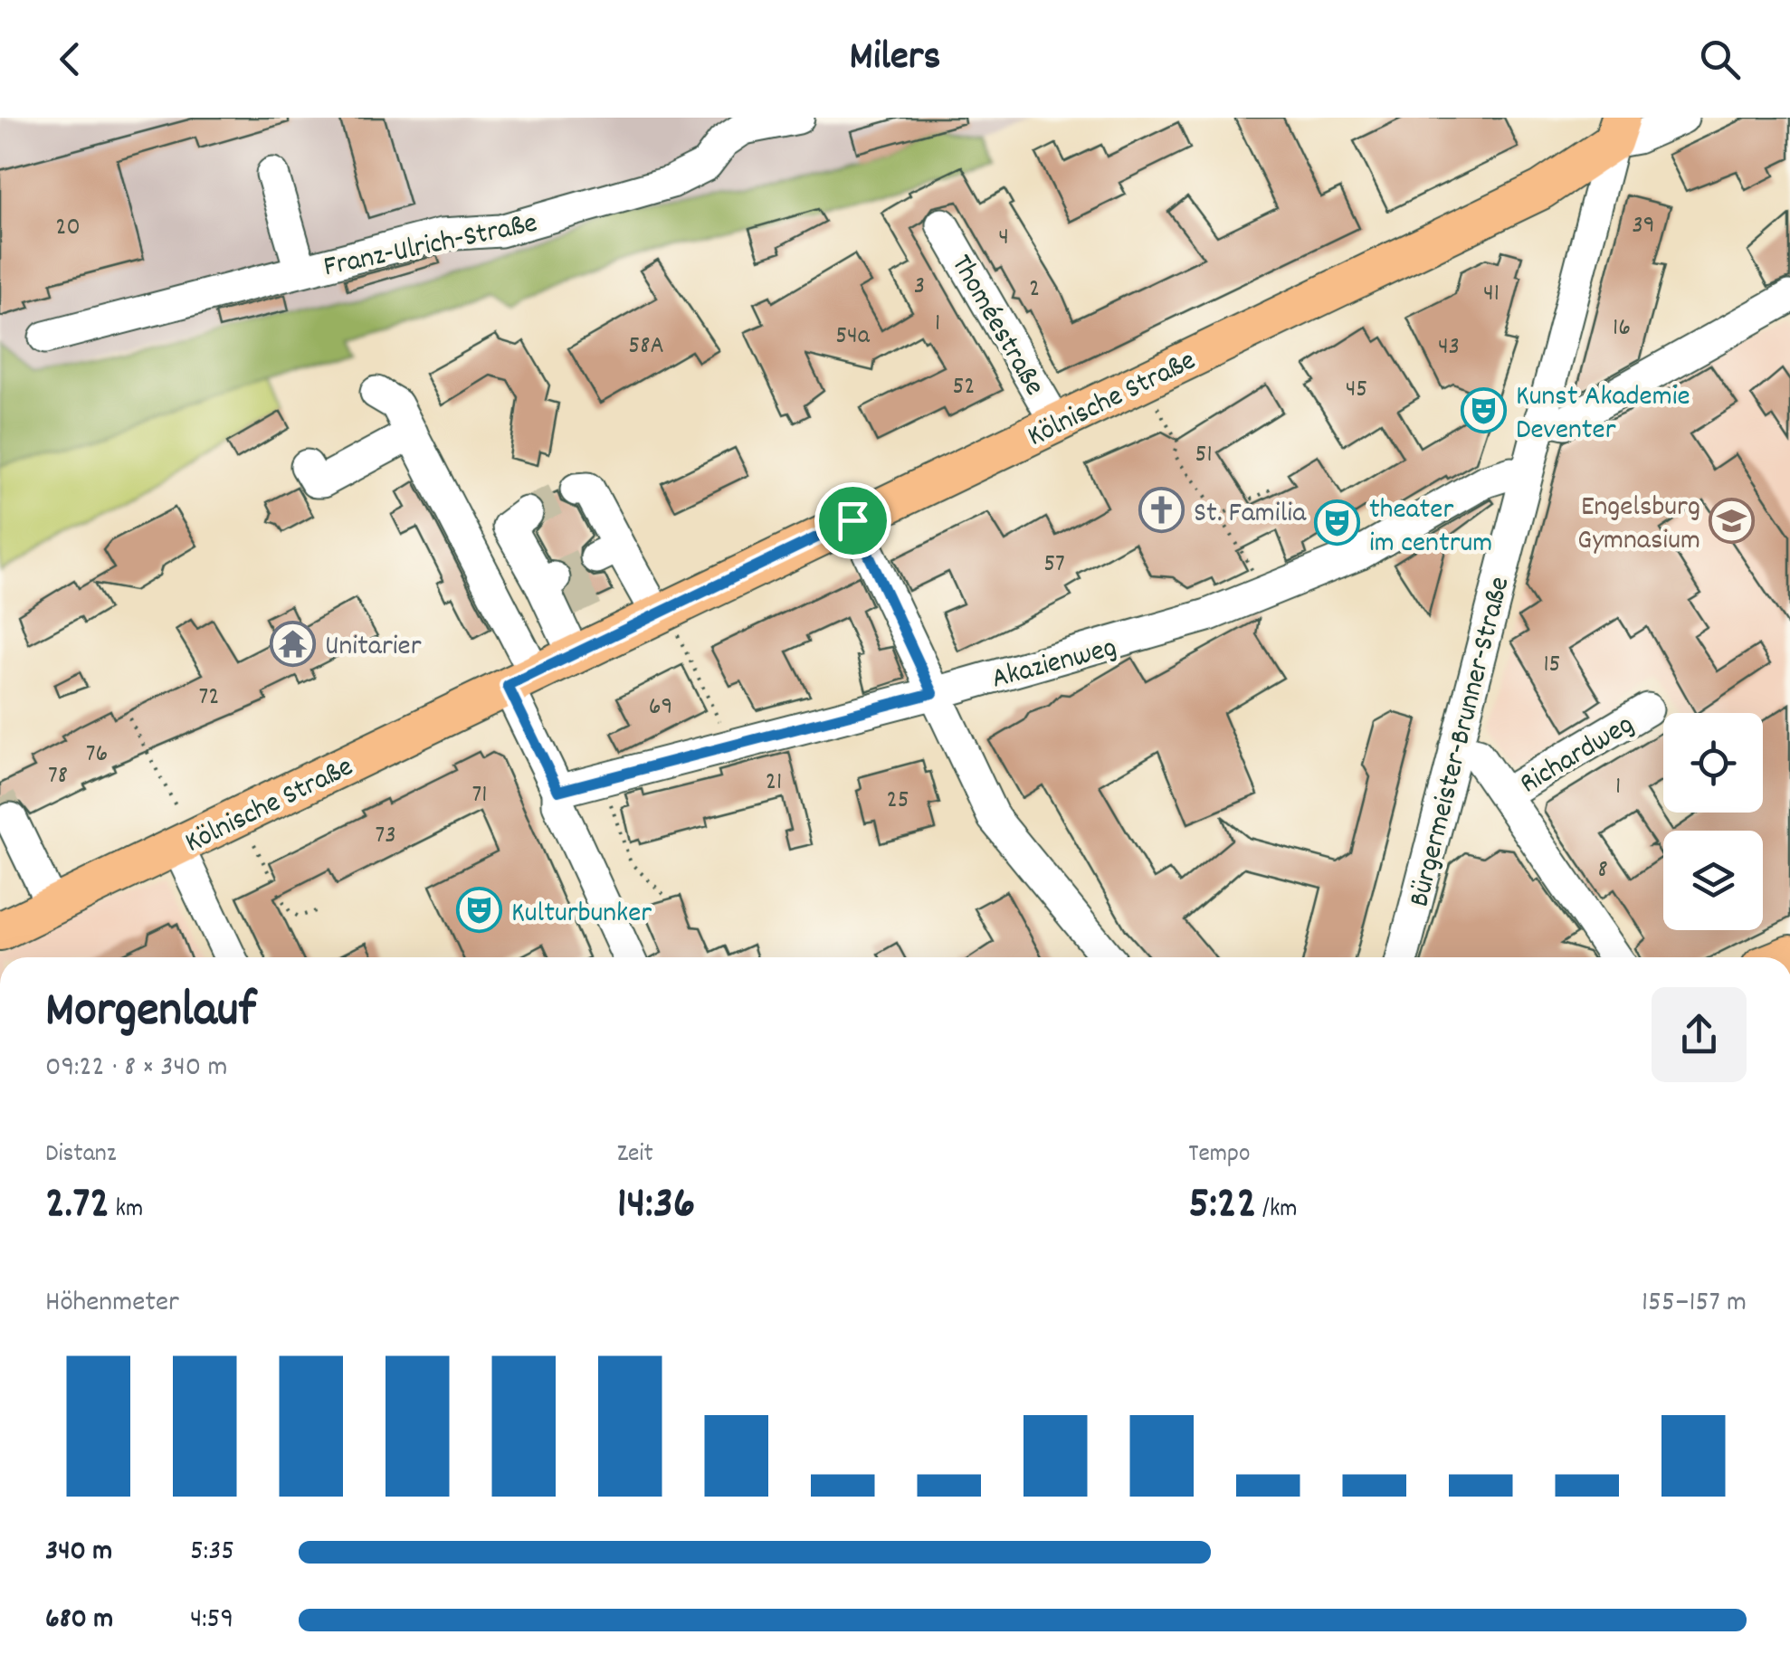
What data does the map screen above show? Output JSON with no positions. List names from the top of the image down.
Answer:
{
  "streets": {
    "main road": ["Kölnische Straße"],
    "street": [
      "Franz-Ulrich-Straße",
      "Thoméestraße",
      "Akazienweg",
      "Bürgermeister-Brunner-Straße",
      "Richardweg"
    ]
  },
  "crossings": [
    ["Thoméestraße", "Kölnische Straße"],
    ["Kölnische Straße", "Bürgermeister-Brunner-Straße"],
    ["Akazienweg", "Bürgermeister-Brunner-Straße"]
  ],
  "places": {
    "theatre": ["Kunst Akademie Deventer", "theater im centrum", "Kulturbunker"],
    "church": ["St. Familia"],
    "school or university": ["Engelsburg Gymnasium"],
    "temple": ["Unitarier"]
  },
  "house_numbers": [
    "39",
    "20",
    "4",
    "3",
    "2",
    "41",
    "1",
    "16",
    "54a",
    "58A",
    "43",
    "52",
    "45",
    "51",
    "57",
    "15",
    "72",
    "69",
    "76",
    "78",
    "21",
    "1",
    "71",
    "25",
    "73",
    "8"
  ],
  "page": {
    "header": "Milers",
    "heading": ["Morgenlauf", "09:22 · 8 × 340 m"],
    "stats": [
      ["Distanz", "2.72 km"],
      ["Zeit", "14:36"],
      ["Tempo", "5:22 /km"]
    ],
    "chart": ["Höhenmeter", "155–157 m"],
    "list": [
      {
        "name": "340 m",
        "note": "5:35"
      },
      {
        "name": "680 m",
        "note": "4:59"
      }
    ]
  }
}
